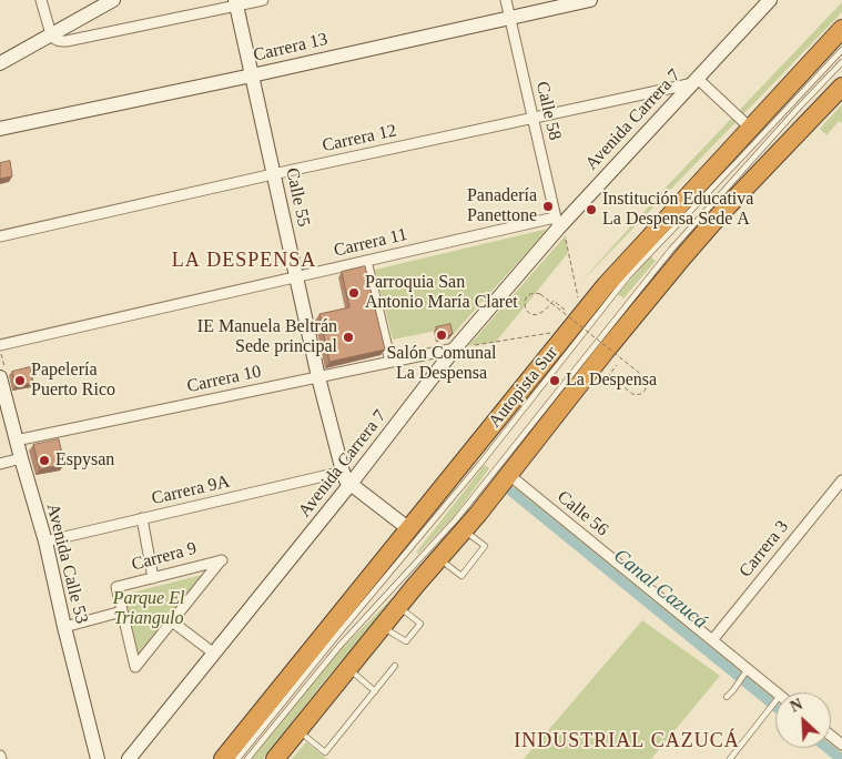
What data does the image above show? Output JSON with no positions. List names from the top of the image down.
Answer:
{
  "streets": {
    "highway": ["Autopista Sur"],
    "street": [
      "Carrera 13",
      "Calle 58",
      "Avenida Carrera 7",
      "Carrera 12",
      "Calle 55",
      "Carrera 11",
      "Carrera 10",
      "Carrera 9A",
      "Calle 56",
      "Carrera 3",
      "Carrera 9",
      "Avenida Calle 53"
    ]
  },
  "crossings": [
    ["Carrera 13", "Calle 58"],
    ["Carrera 13", "Calle 55"],
    ["Calle 58", "Avenida Carrera 7"],
    ["Calle 58", "Carrera 12"],
    ["Calle 58", "Carrera 11"],
    ["Avenida Carrera 7", "Carrera 12"],
    ["Avenida Carrera 7", "Calle 55"],
    ["Avenida Carrera 7", "Carrera 11"],
    ["Avenida Carrera 7", "Carrera 10"],
    ["Avenida Carrera 7", "Carrera 9A"],
    ["Carrera 12", "Calle 55"],
    ["Calle 55", "Carrera 11"],
    ["Calle 55", "Carrera 10"],
    ["Calle 55", "Carrera 9A"],
    ["Carrera 10", "Avenida Calle 53"],
    ["Carrera 9A", "Avenida Calle 53"],
    ["Calle 56", "Carrera 3"]
  ],
  "districts": ["LA DESPENSA", "INDUSTRIAL CAZUCÁ"],
  "water": ["Canal Cazucá"],
  "parks": ["Parque El Triangulo"],
  "places": [
    "Panadería Panettone",
    "Institución Educativa La Despensa Sede A",
    "Parroquia San Antonio María Claret",
    "Salón Comunal La Despensa",
    "IE Manuela Beltrán Sede principal",
    "Papelería Puerto Rico",
    "La Despensa",
    "Espysan"
  ],
  "north": "top left"
}
